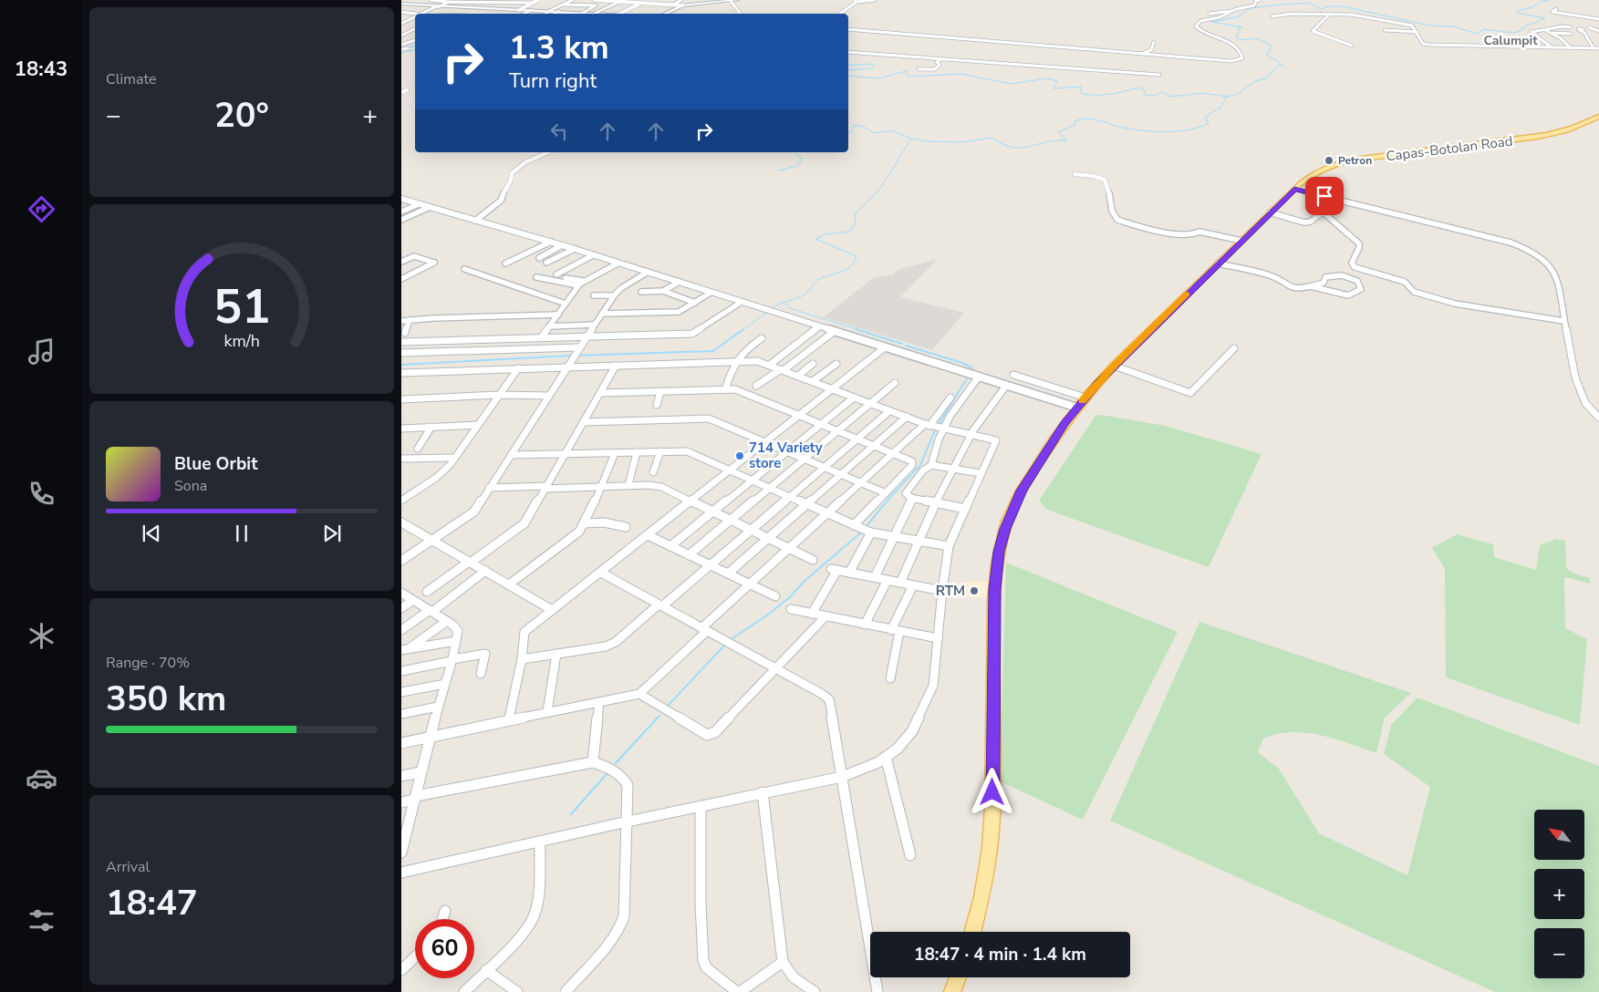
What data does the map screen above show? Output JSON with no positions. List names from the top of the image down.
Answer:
{
  "streets": {
    "main road": ["Capas-Botolan Road"]
  },
  "districts": ["Calumpit"],
  "places": ["Petron", "714 Variety store", "RTM"],
  "north": "top left",
  "page": {
    "tabs": "18:43",
    "tile": [
      "Climate",
      ["Range · 70%", "350 km"],
      ["Arrival", "18:47"]
    ],
    "turn": ["1.3 km", "Turn right"],
    "heat": ["−", "20°", "+"],
    "song": ["Blue Orbit", "Sona"],
    "map_buttons": ["+", "−"],
    "limit": "60",
    "trip": "18:47 · 4 min · 1.4 km",
    "gauge": ["51", "km/h"]
  }
}
